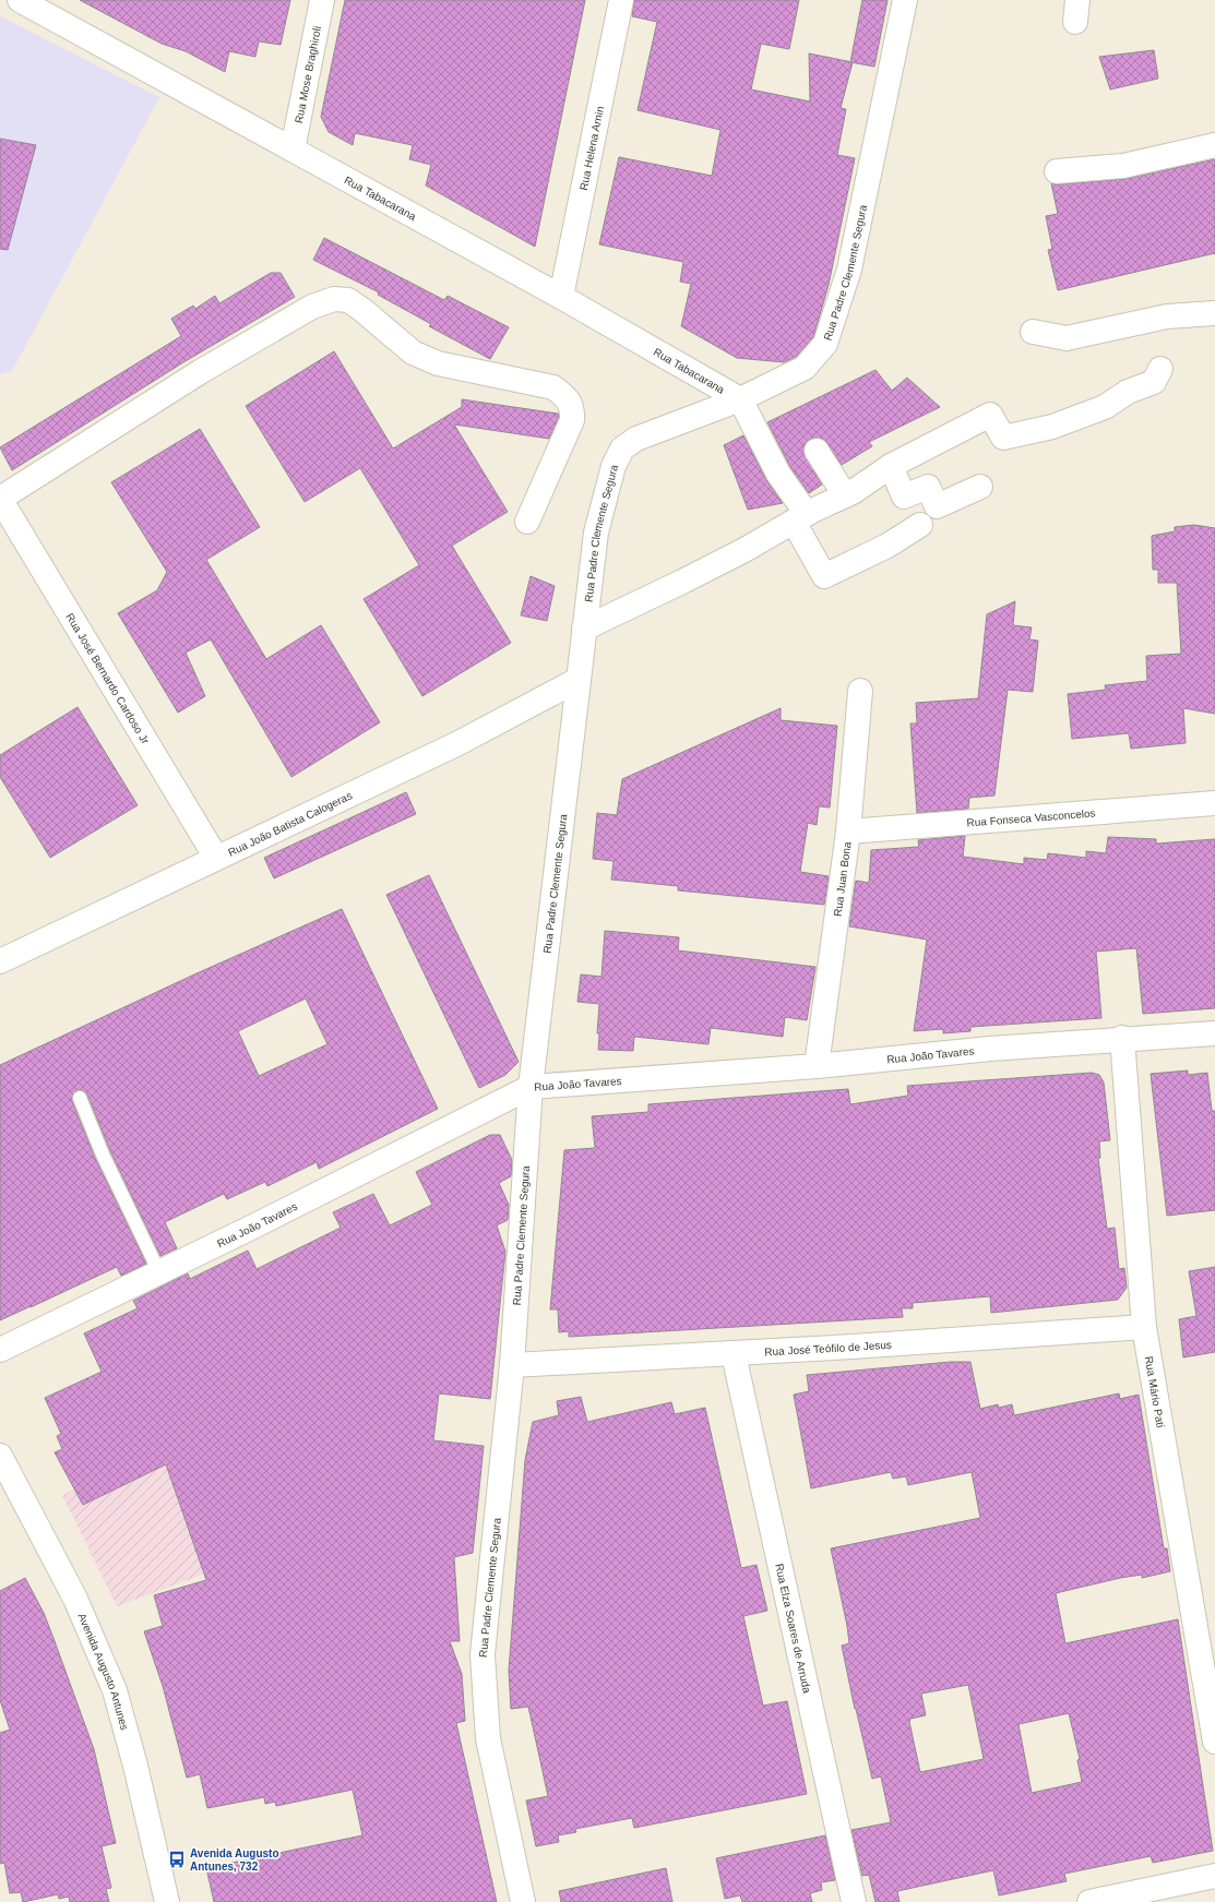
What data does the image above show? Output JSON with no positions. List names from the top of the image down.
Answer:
{
  "streets": {
    "street": [
      "Rua Mose Braghiroli",
      "Rua Helena Arnin",
      "Rua Tabacarana",
      "Rua Padre Clemente Segura",
      "Rua José Bernardo Cardoso Jr",
      "Rua Fonseca Vasconcelos",
      "Rua João Batista Calogeras",
      "Rua Juan Bona",
      "Rua João Tavares",
      "Rua José Teófilo de Jesus",
      "Rua Mário Pati",
      "Rua Elza Soares de Arruda",
      "Avenida Augusto Antunes"
    ]
  },
  "crossings": [
    ["Rua Mose Braghiroli", "Rua Tabacarana"],
    ["Rua Helena Arnin", "Rua Tabacarana"],
    ["Rua Tabacarana", "Rua Padre Clemente Segura"],
    ["Rua Padre Clemente Segura", "Rua João Batista Calogeras"],
    ["Rua Padre Clemente Segura", "Rua João Tavares"],
    ["Rua Padre Clemente Segura", "Rua José Teófilo de Jesus"],
    ["Rua José Bernardo Cardoso Jr", "Rua João Batista Calogeras"],
    ["Rua Fonseca Vasconcelos", "Rua Juan Bona"],
    ["Rua Juan Bona", "Rua João Tavares"],
    ["Rua João Tavares", "Rua Mário Pati"],
    ["Rua José Teófilo de Jesus", "Rua Mário Pati"],
    ["Rua José Teófilo de Jesus", "Rua Elza Soares de Arruda"]
  ],
  "places": {
    "bus stop": ["Avenida Augusto Antunes, 732"]
  }
}
